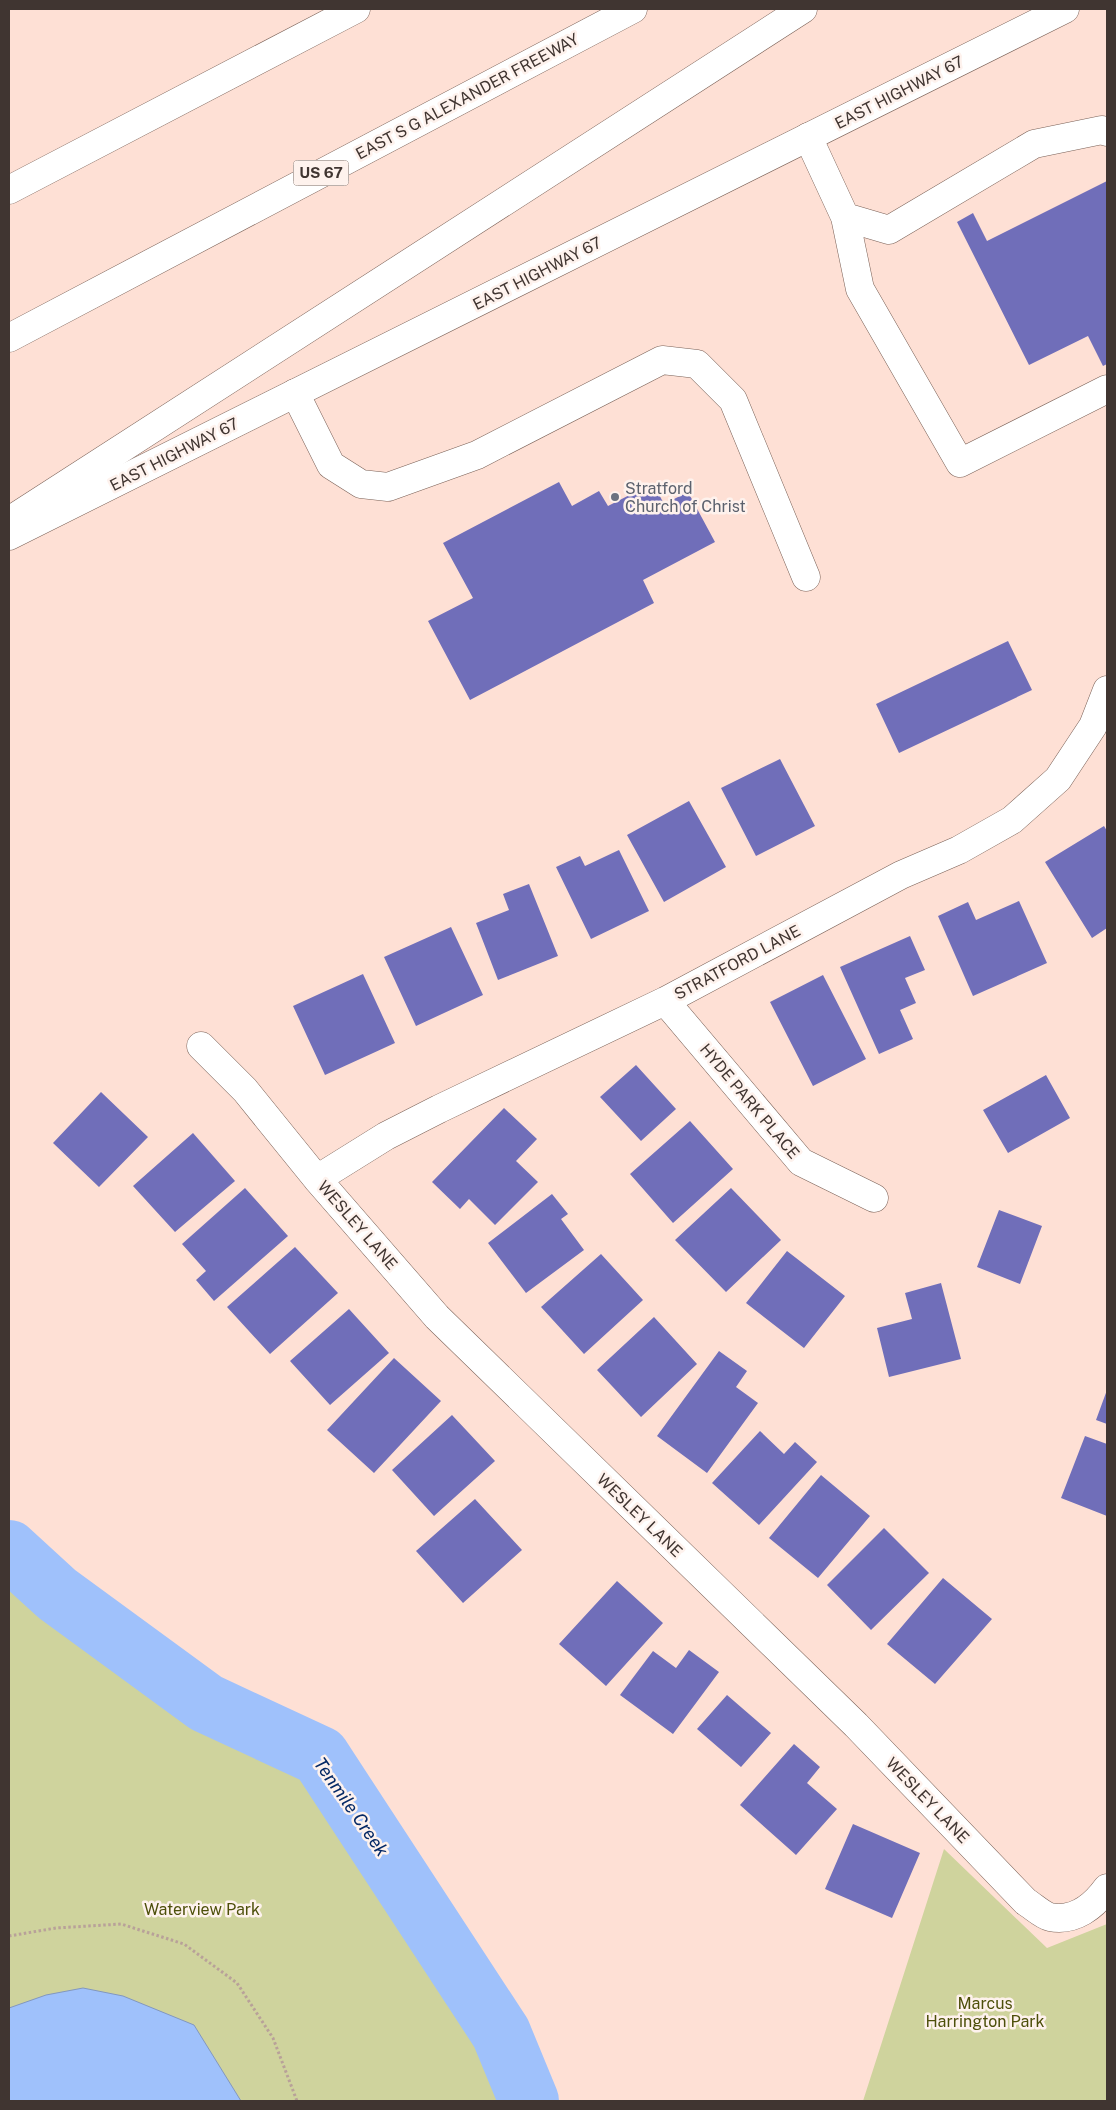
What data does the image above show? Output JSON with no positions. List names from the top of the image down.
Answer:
{
  "streets": {
    "main road": [
      "EAST HIGHWAY 67",
      "EAST S G ALEXANDER FREEWAY",
      "US 67",
      "STRATFORD LANE",
      "HYDE PARK PLACE",
      "WESLEY LANE"
    ]
  },
  "crossings": [
    ["STRATFORD LANE", "HYDE PARK PLACE"],
    ["STRATFORD LANE", "WESLEY LANE"]
  ],
  "water": ["Tenmile Creek"],
  "parks": ["Waterview Park", "Marcus Harrington Park"],
  "places": ["Stratford Church of Christ"]
}
